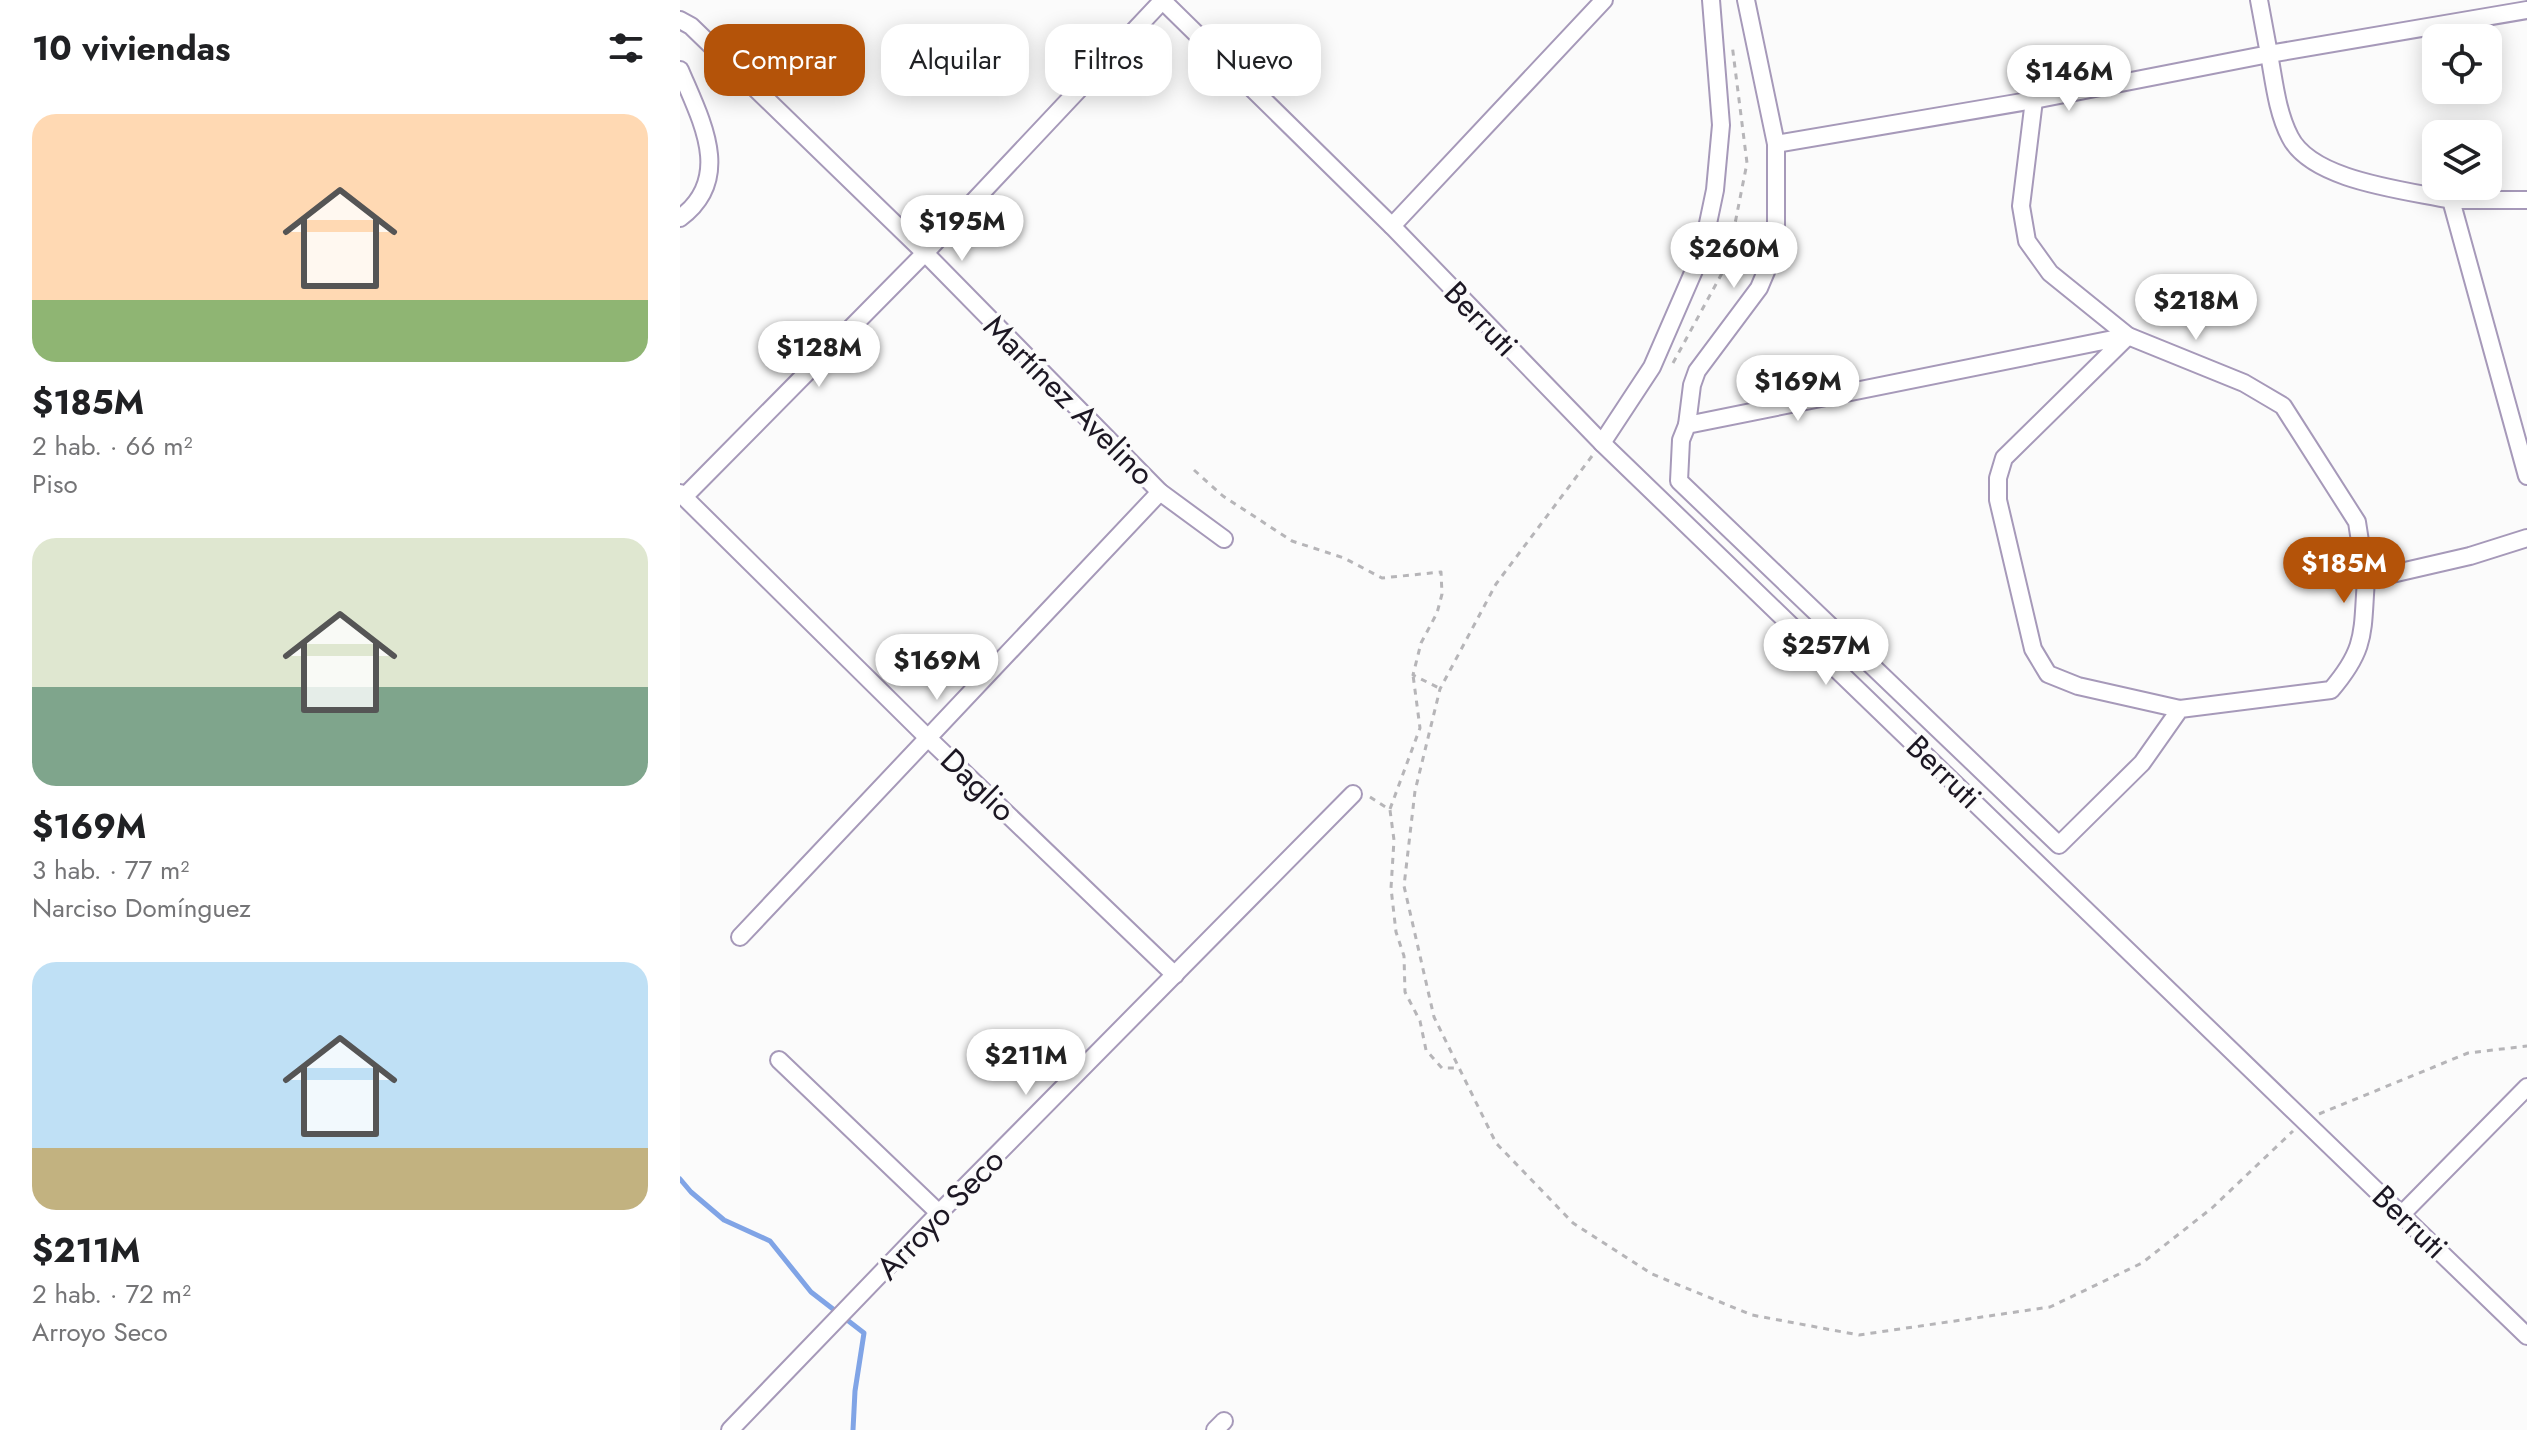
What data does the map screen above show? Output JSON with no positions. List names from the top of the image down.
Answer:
{
  "streets": {
    "street": [
      "Berruti",
      "Martínez Avelino",
      "Daglio",
      "Arroyo Seco"
    ]
  },
  "crossings": [
    ["Daglio", "Arroyo Seco"]
  ],
  "page": {
    "heading": "10 viviendas",
    "chip": [
      "Comprar",
      "Alquilar",
      "Filtros",
      "Nuevo"
    ],
    "price": [
      "$146M",
      "$195M",
      "$260M",
      "$218M",
      "$128M",
      "$169M",
      "$185M",
      "$257M",
      "$169M",
      "$211M"
    ],
    "list": [
      {
        "name": "$185M",
        "note": "2 hab. · 66 m² · Piso"
      },
      {
        "name": "$169M",
        "note": "3 hab. · 77 m² · Narciso Domínguez"
      },
      {
        "name": "$211M",
        "note": "2 hab. · 72 m² · Arroyo Seco"
      }
    ]
  }
}
